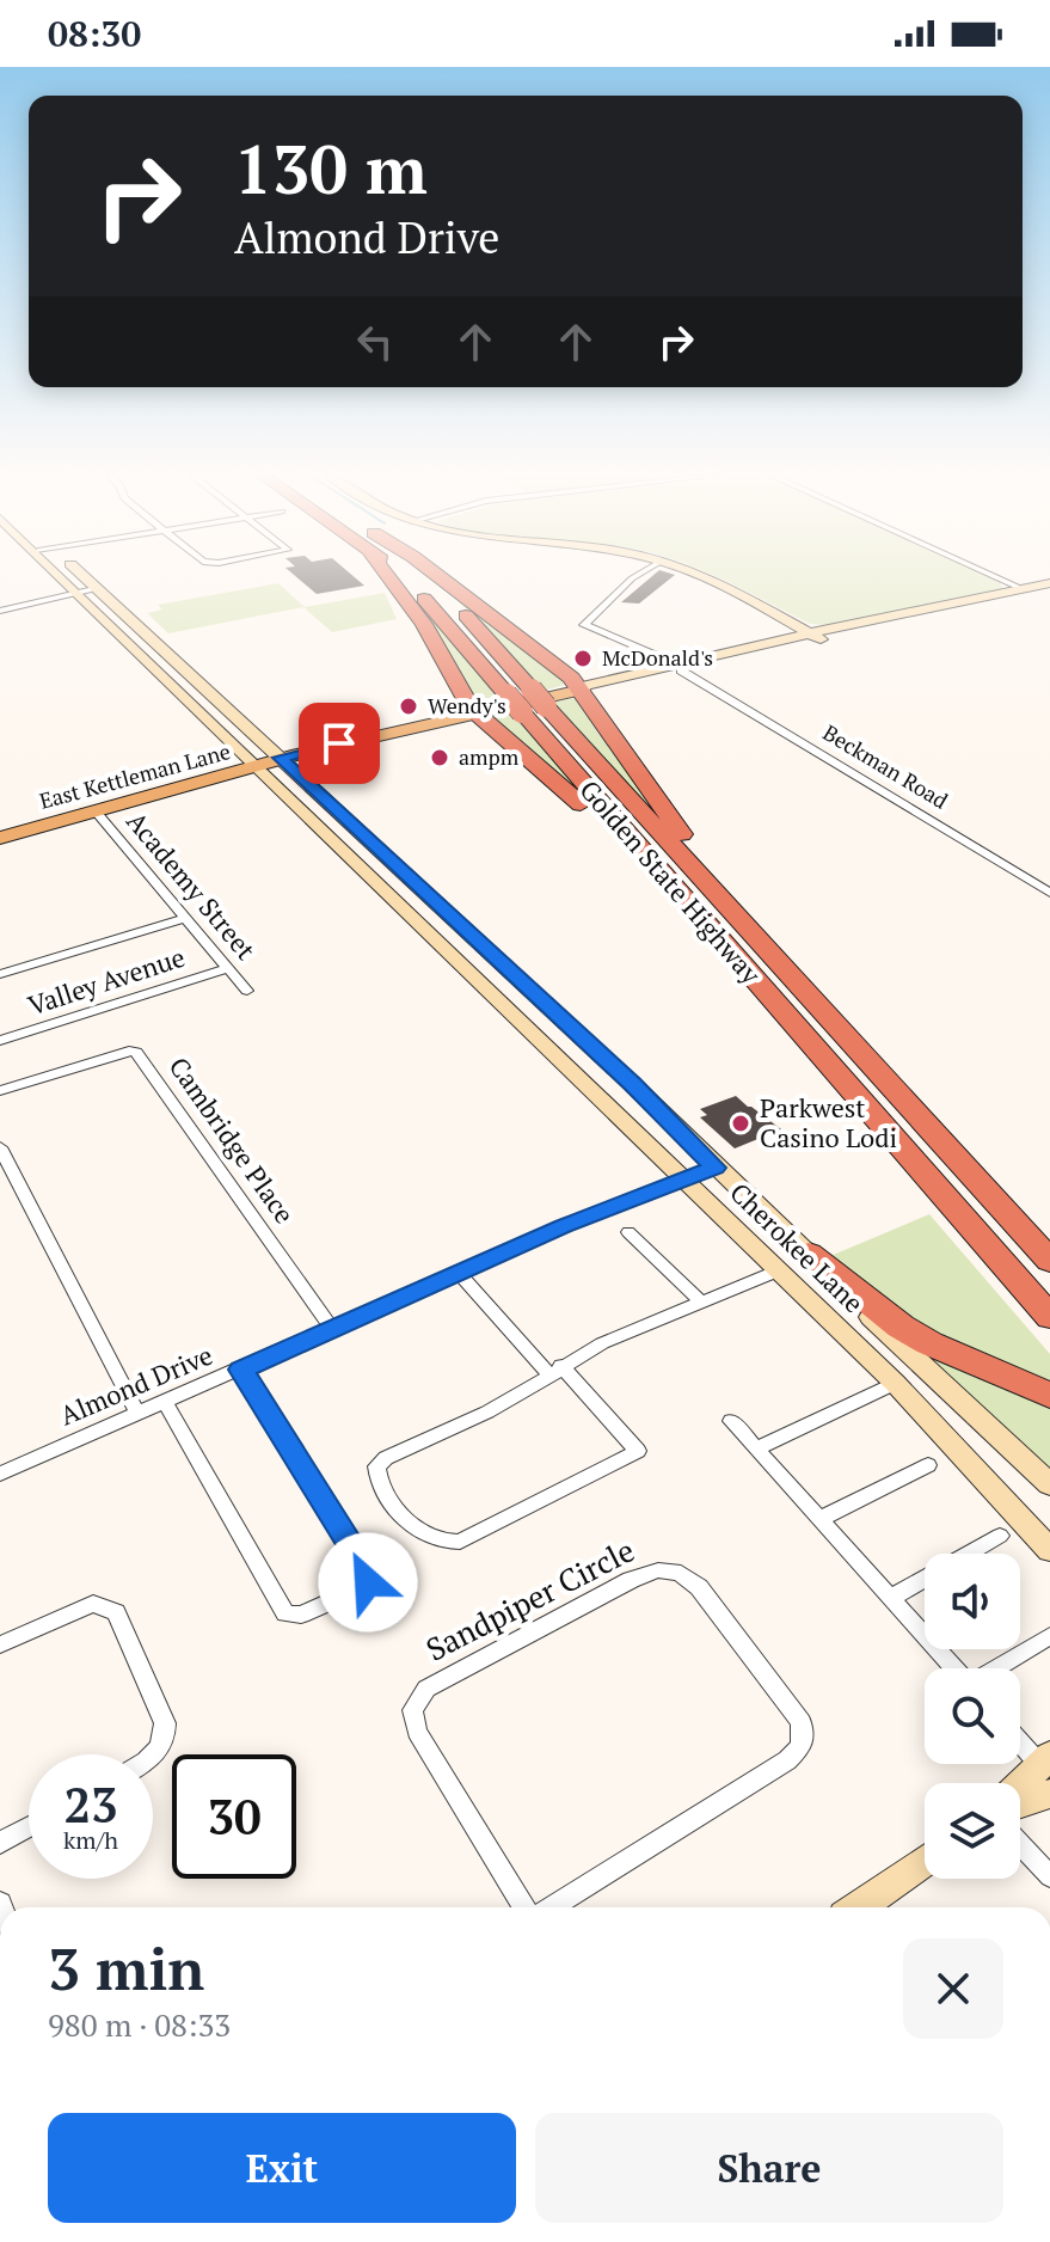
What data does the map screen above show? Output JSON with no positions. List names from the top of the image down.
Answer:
{
  "streets": {
    "highway": ["Golden State Highway"],
    "main road": ["East Kettleman Lane", "Cherokee Lane"],
    "street": [
      "Beckman Road",
      "Academy Street",
      "Valley Avenue",
      "Cambridge Place",
      "Almond Drive",
      "Sandpiper Circle"
    ]
  },
  "crossings": [
    ["Beckman Road", "East Kettleman Lane"],
    ["East Kettleman Lane", "Academy Street"],
    ["East Kettleman Lane", "Cherokee Lane"],
    ["Academy Street", "Valley Avenue"],
    ["Cambridge Place", "Almond Drive"],
    ["Cherokee Lane", "Almond Drive"]
  ],
  "places": [
    "McDonald's",
    "Wendy's",
    "ampm",
    "Parkwest Casino Lodi"
  ],
  "page": {
    "status": "08:30",
    "turn": ["130 m", "Almond Drive"],
    "speed": "23 km/h",
    "limit": "30",
    "heading": ["3 min", "980 m · 08:33"],
    "buttons": ["Exit", "Share"]
  }
}
